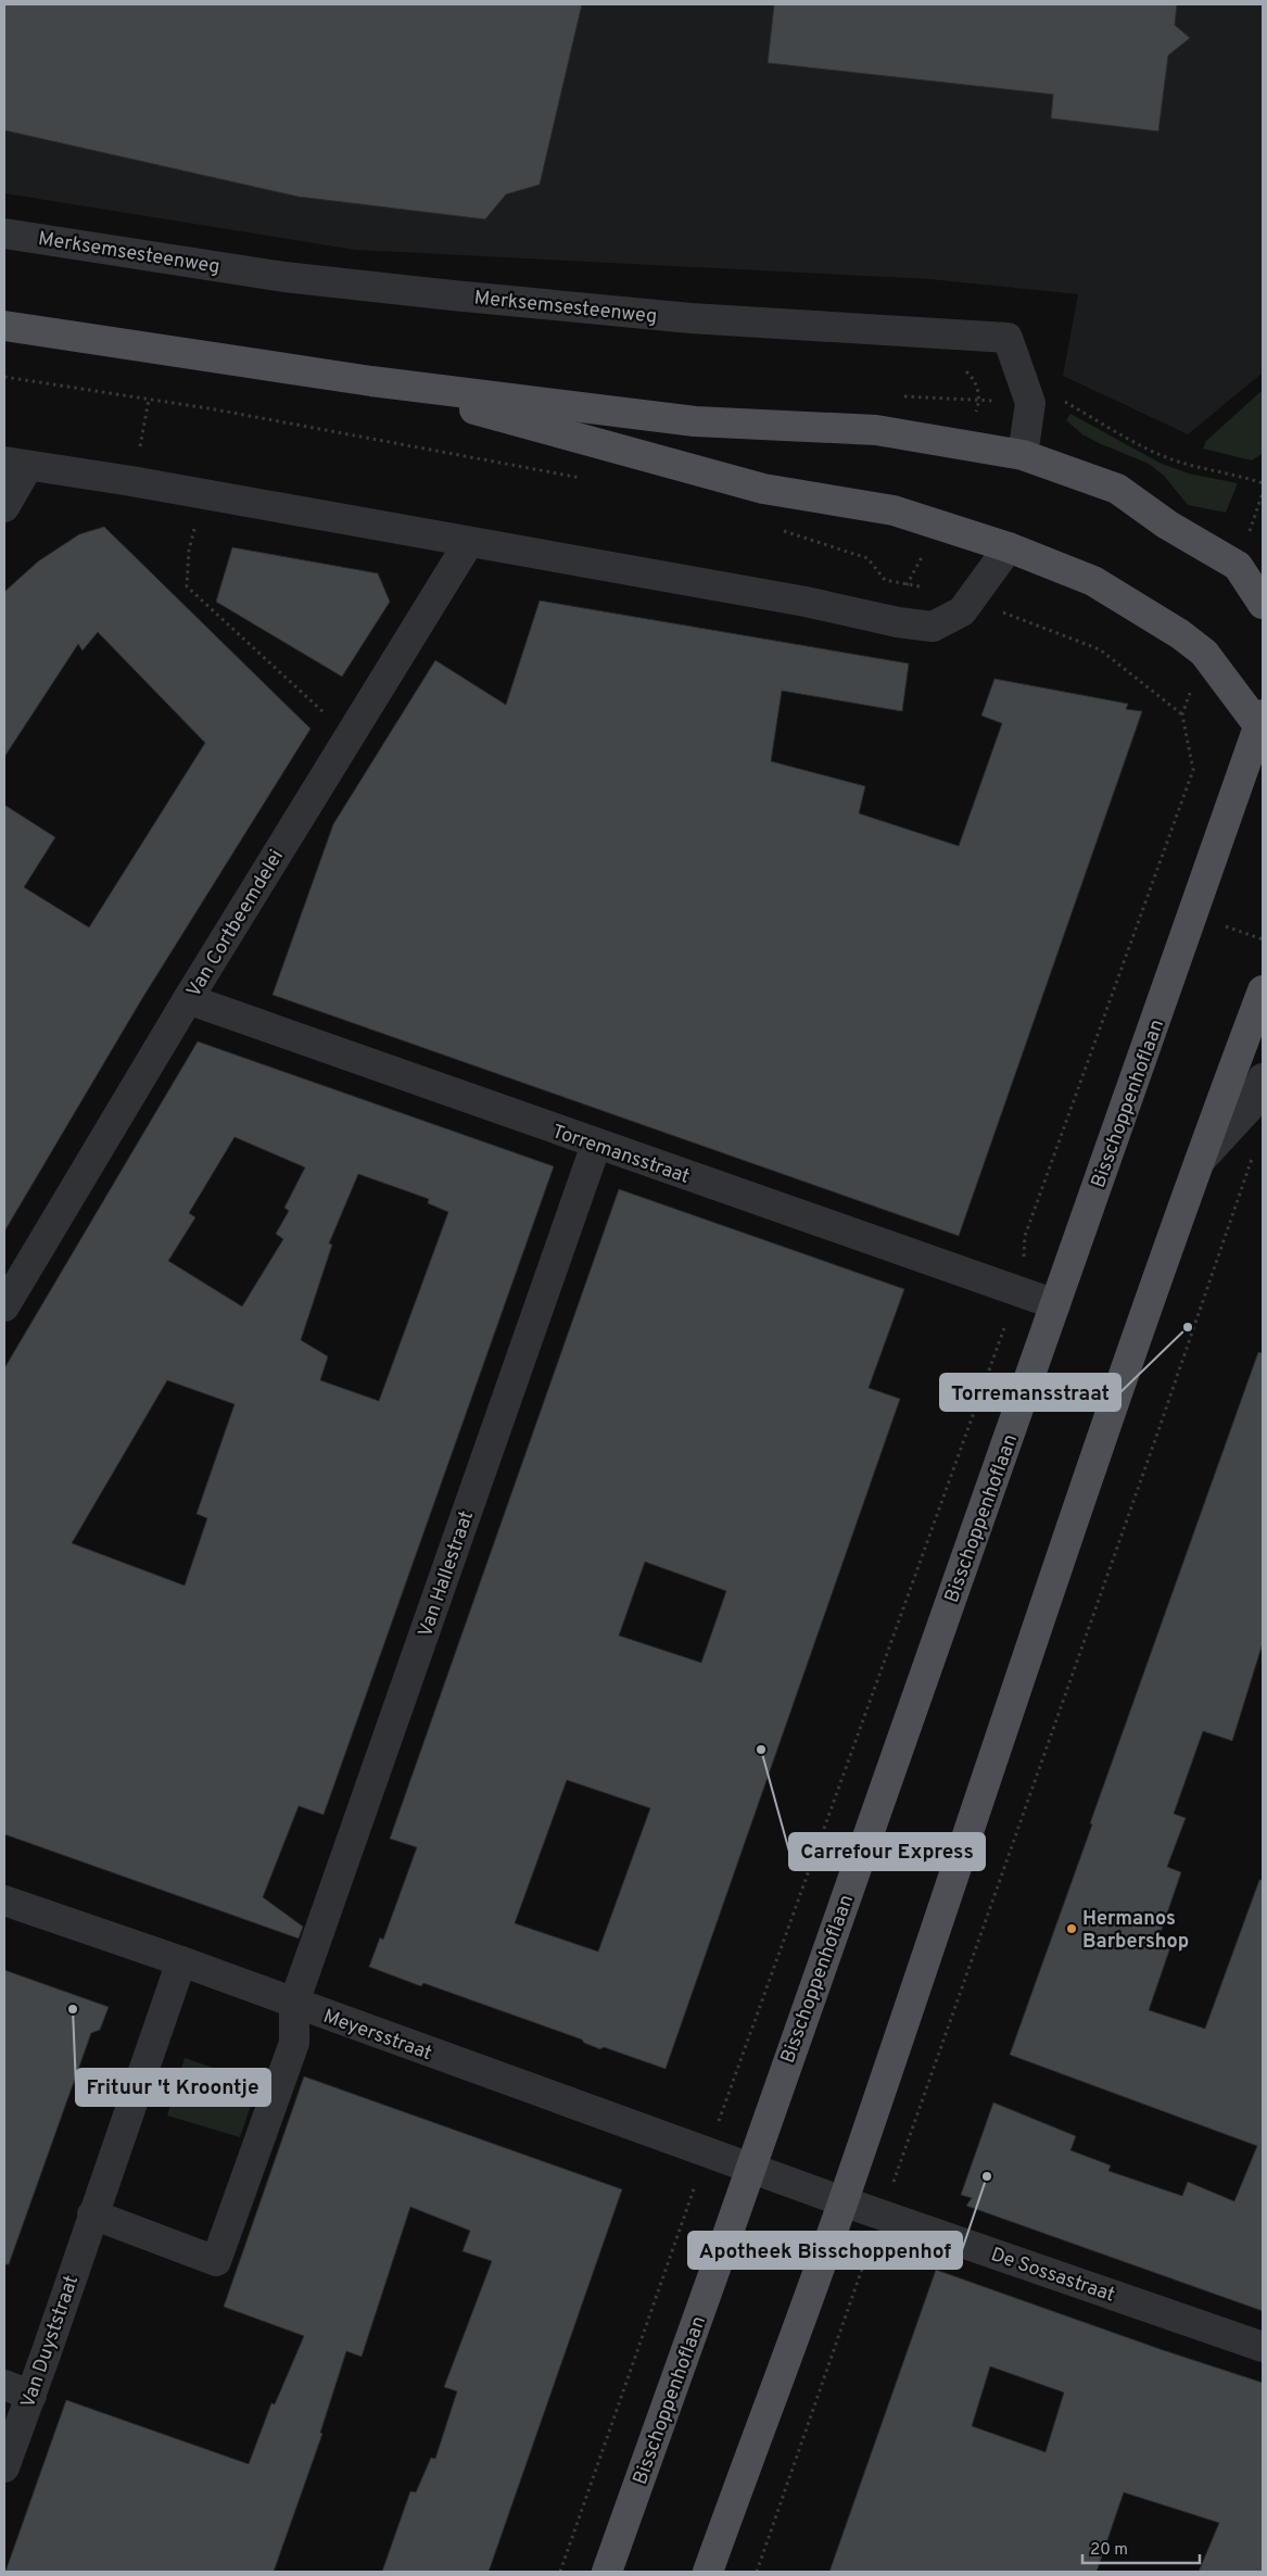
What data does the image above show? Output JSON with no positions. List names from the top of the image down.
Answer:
{
  "streets": {
    "main road": ["Bisschoppenhoflaan"],
    "street": [
      "Merksemsesteenweg",
      "Van Cortbeemdelei",
      "Torremansstraat",
      "Van Hallestraat",
      "Meyersstraat",
      "De Sossastraat",
      "Van Duyststraat"
    ]
  },
  "crossings": [
    ["Van Cortbeemdelei", "Torremansstraat"],
    ["Bisschoppenhoflaan", "Torremansstraat"],
    ["Bisschoppenhoflaan", "Meyersstraat"],
    ["Torremansstraat", "Van Hallestraat"],
    ["Van Hallestraat", "Meyersstraat"],
    ["Meyersstraat", "Van Duyststraat"]
  ],
  "places": [
    "Torremansstraat",
    "Carrefour Express",
    "Hermanos Barbershop",
    "Frituur 't Kroontje",
    "Apotheek Bisschoppenhof"
  ],
  "scale_bar": "20 m"
}
